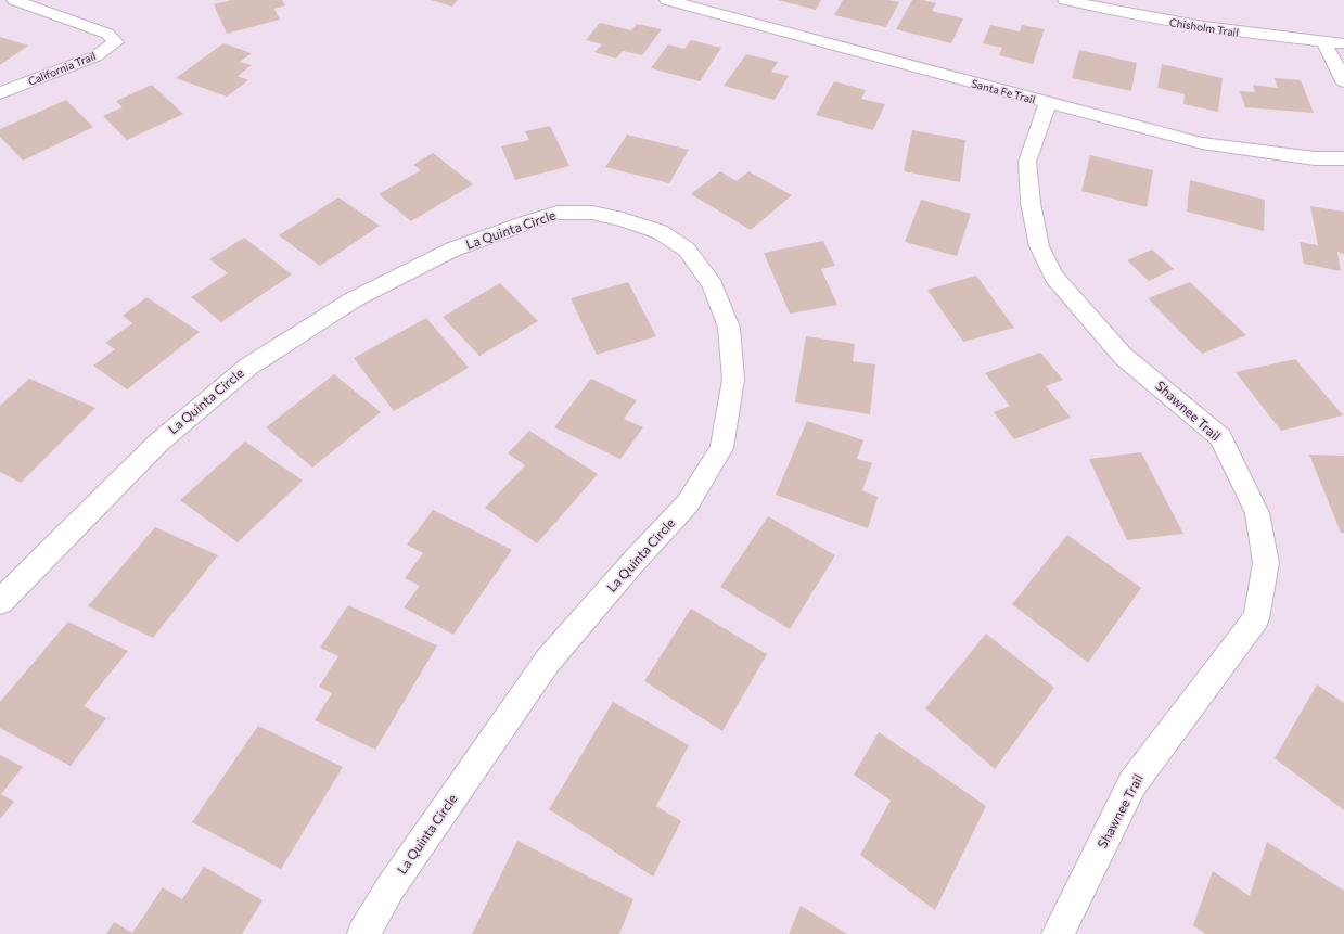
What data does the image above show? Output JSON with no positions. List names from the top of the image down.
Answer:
{
  "streets": {
    "street": [
      "Chisholm Trail",
      "California Trail",
      "Santa Fe Trail",
      "La Quinta Circle",
      "Shawnee Trail"
    ]
  },
  "crossings": [
    ["Santa Fe Trail", "Shawnee Trail"]
  ]
}
